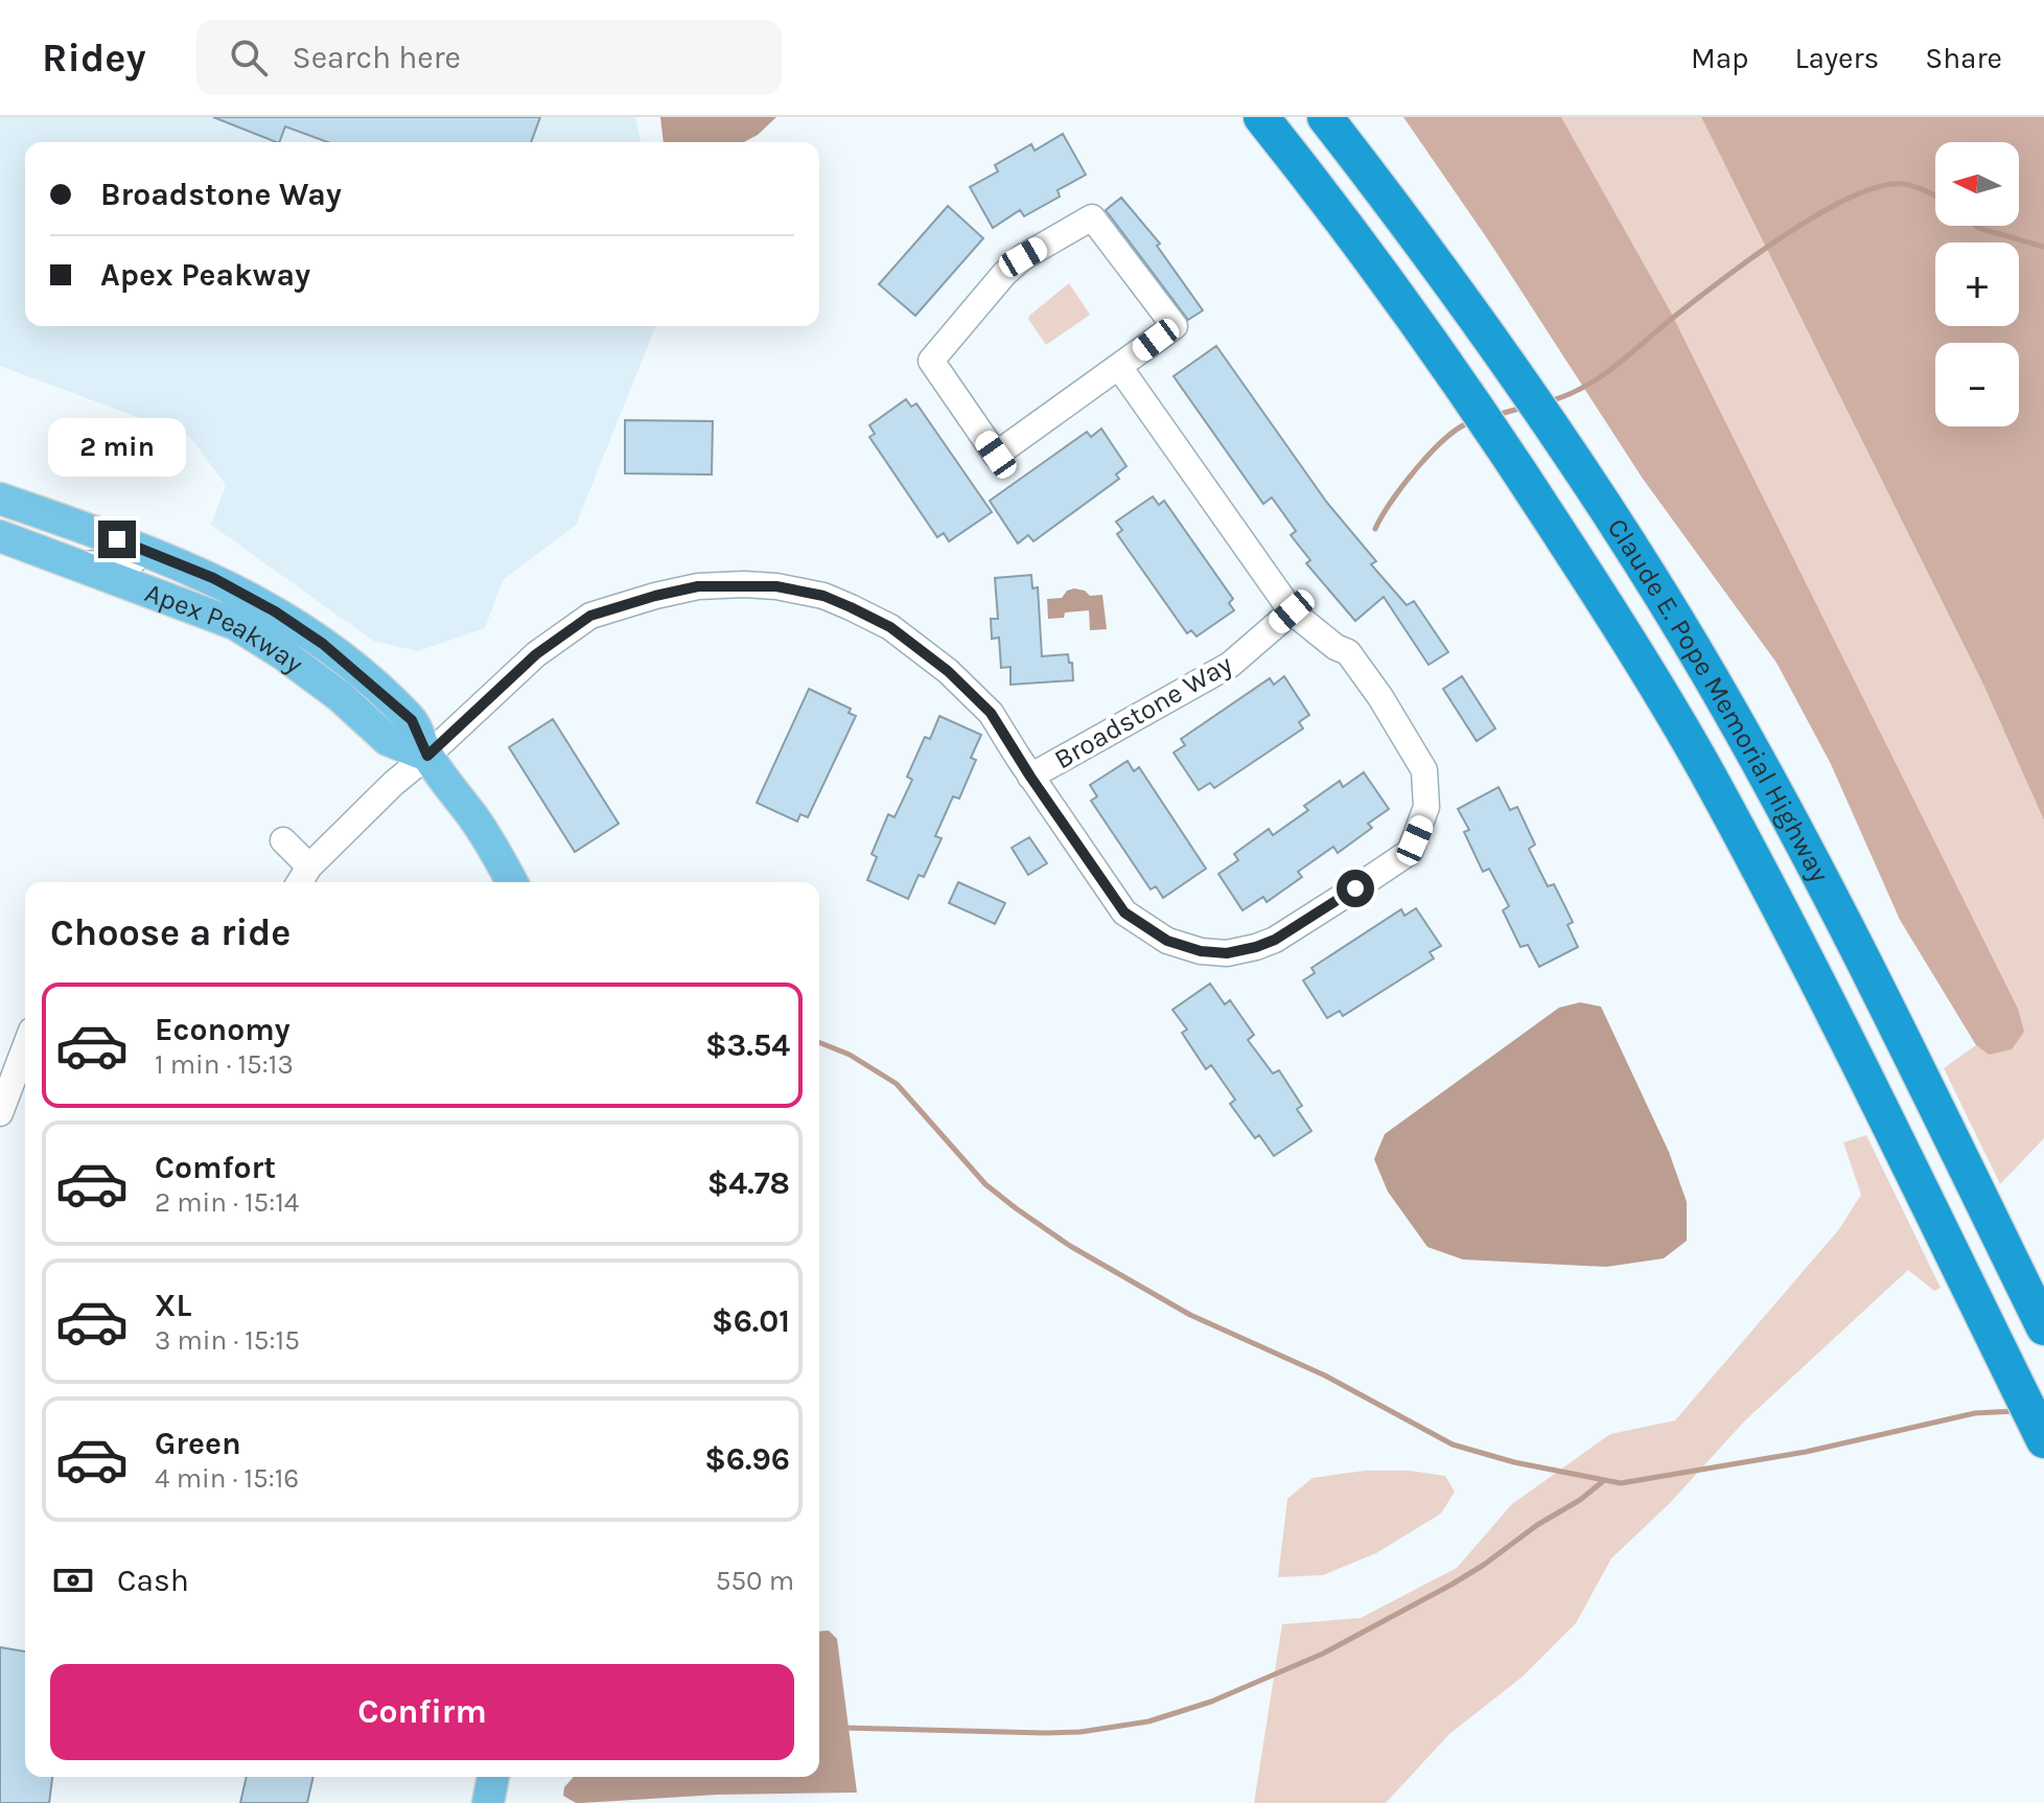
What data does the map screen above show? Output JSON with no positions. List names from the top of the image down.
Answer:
{
  "streets": {
    "highway": ["Claude E. Pope Memorial Highway"],
    "main road": ["Apex Peakway"],
    "street": ["Broadstone Way"]
  },
  "crossings": [
    ["Apex Peakway", "Broadstone Way"]
  ],
  "north": "left",
  "page": {
    "header": "Ridey",
    "search": "Search here",
    "nav": ["Map", "Layers", "Share"],
    "map_buttons": ["+", "−"],
    "banner": ["Broadstone Way", "Apex Peakway"],
    "bubble": "2 min",
    "heading": "Choose a ride",
    "list": [
      {
        "name": "Economy",
        "note": "1 min · 15:13",
        "value": "$3.54"
      },
      {
        "name": "Comfort",
        "note": "2 min · 15:14",
        "value": "$4.78"
      },
      {
        "name": "XL",
        "note": "3 min · 15:15",
        "value": "$6.01"
      },
      {
        "name": "Green",
        "note": "4 min · 15:16",
        "value": "$6.96"
      }
    ],
    "pay": ["Cash", "550 m"],
    "buttons": "Confirm"
  }
}
